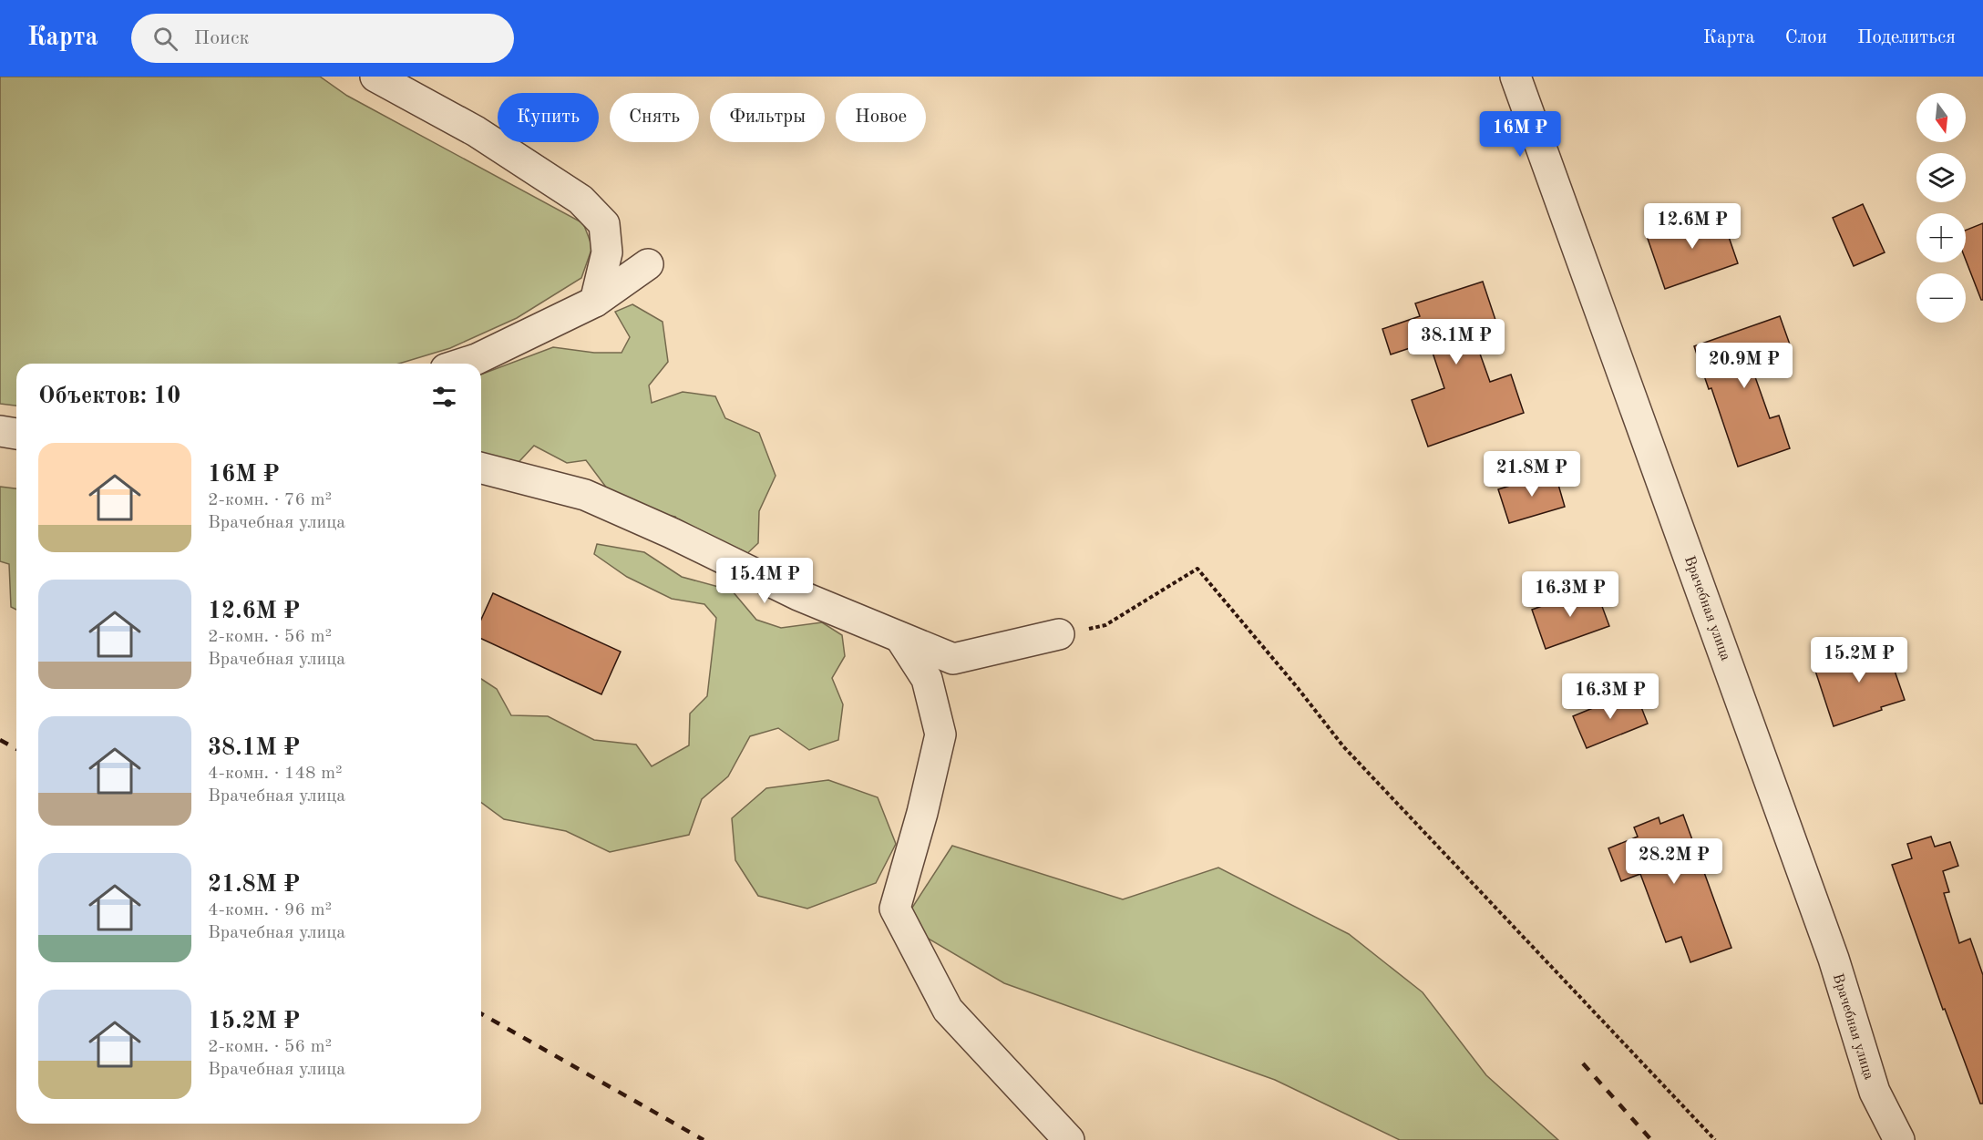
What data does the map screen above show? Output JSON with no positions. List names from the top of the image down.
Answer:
{
  "streets": {
    "street": ["Врачебная улица"]
  },
  "north": "bottom",
  "page": {
    "header": "Карта",
    "search": "Поиск",
    "nav": ["Карта", "Слои", "Поделиться"],
    "map_buttons": ["+", "−"],
    "chip": [
      "Купить",
      "Снять",
      "Фильтры",
      "Новое"
    ],
    "price": [
      "16M ₽",
      "12.6M ₽",
      "38.1M ₽",
      "20.9M ₽",
      "21.8M ₽",
      "15.4M ₽",
      "16.3M ₽",
      "15.2M ₽",
      "16.3M ₽",
      "28.2M ₽"
    ],
    "heading": "Объектов: 10",
    "list": [
      {
        "name": "16M ₽",
        "note": "2-комн. · 76 m² · Врачебная улица"
      },
      {
        "name": "12.6M ₽",
        "note": "2-комн. · 56 m² · Врачебная улица"
      },
      {
        "name": "38.1M ₽",
        "note": "4-комн. · 148 m² · Врачебная улица"
      },
      {
        "name": "21.8M ₽",
        "note": "4-комн. · 96 m² · Врачебная улица"
      },
      {
        "name": "15.2M ₽",
        "note": "2-комн. · 56 m² · Врачебная улица"
      }
    ]
  }
}
